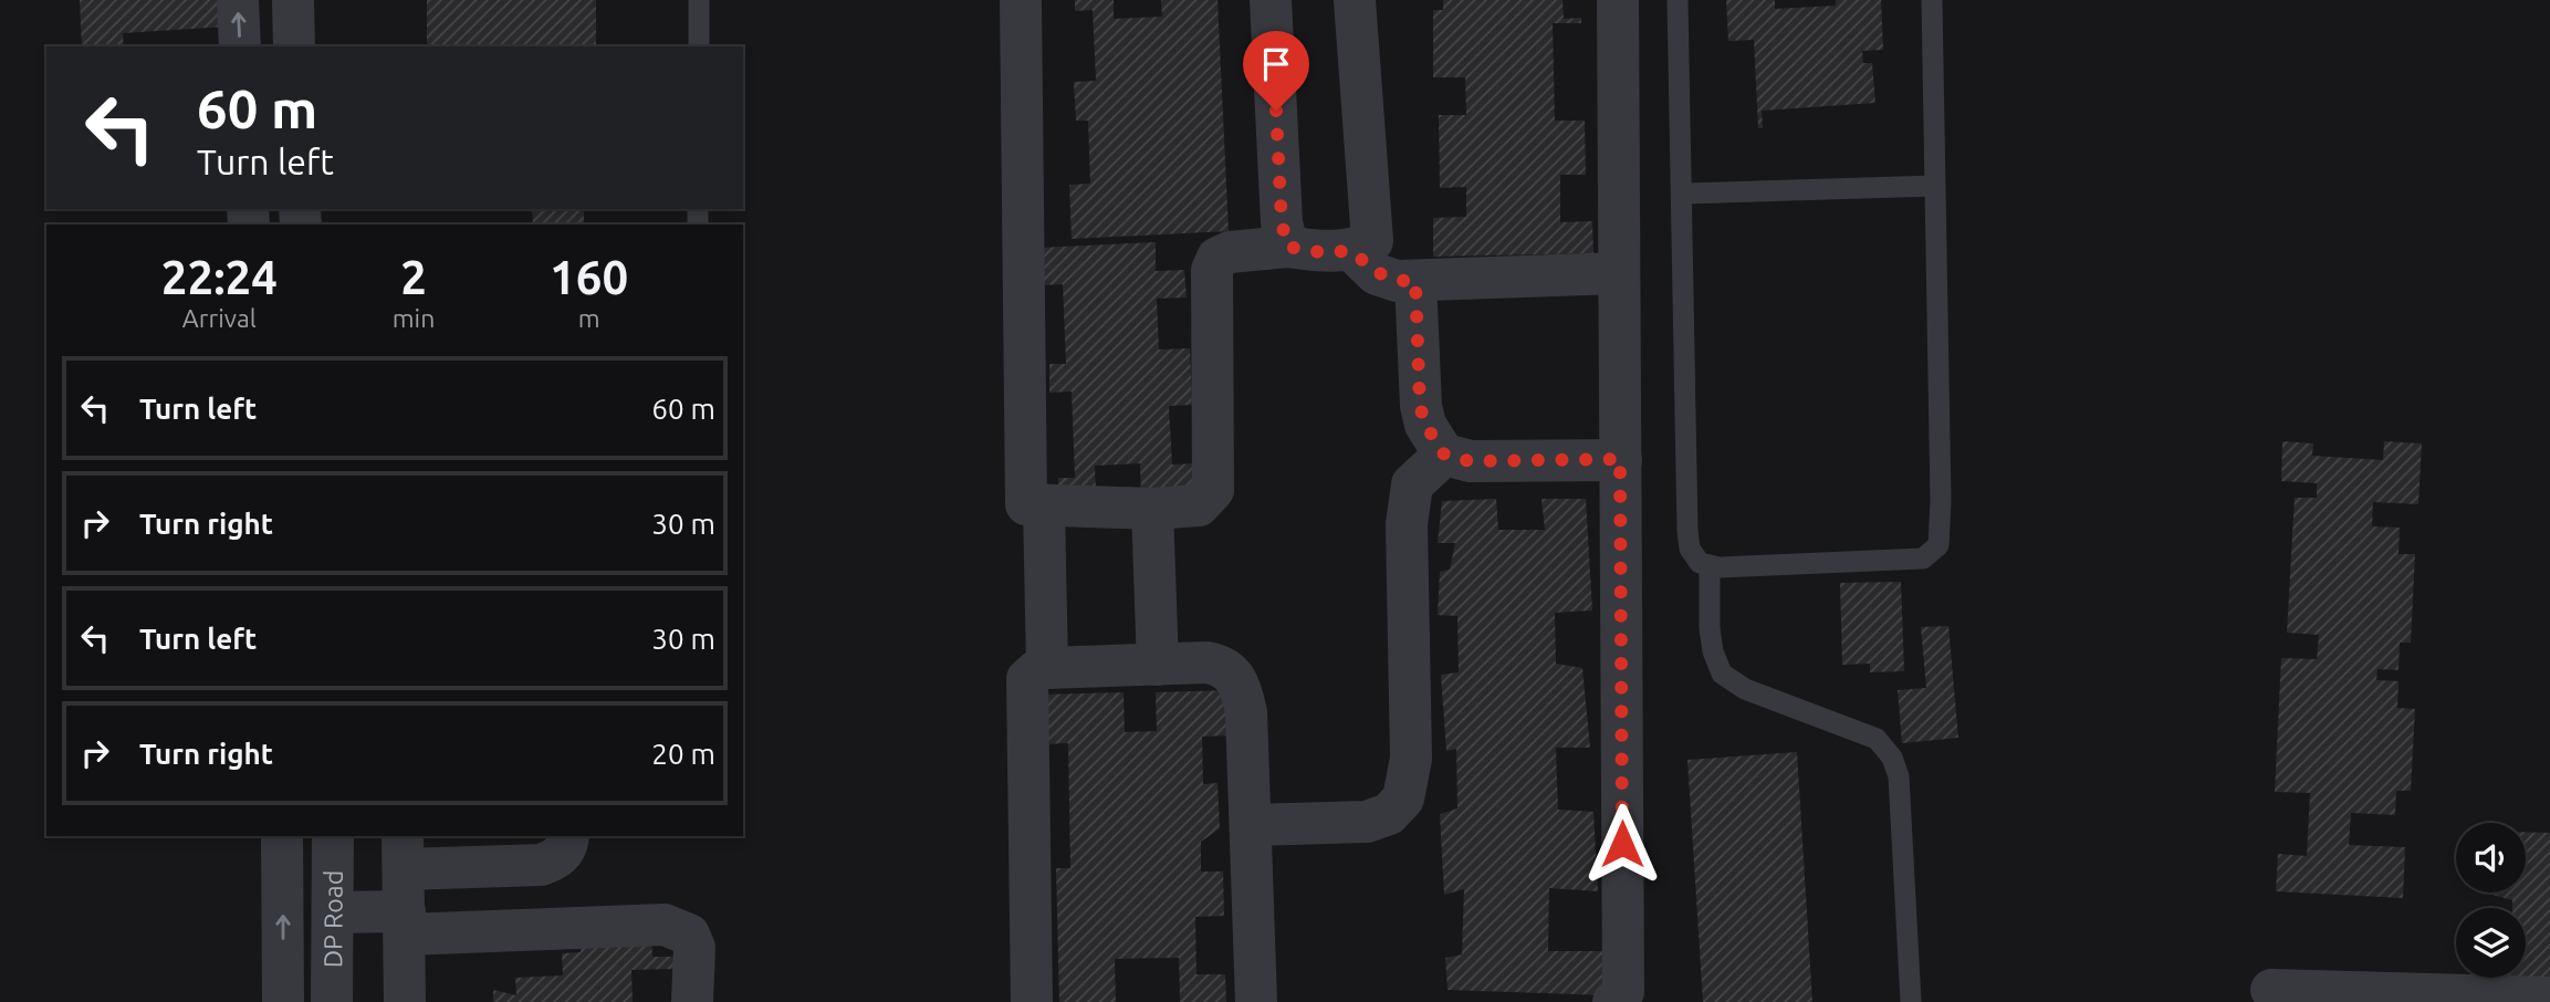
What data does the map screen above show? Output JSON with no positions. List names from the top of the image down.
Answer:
{
  "streets": {
    "street": ["DP Road"]
  },
  "page": {
    "turn": ["60 m", "Turn left"],
    "eta": [
      "22:24",
      "Arrival",
      "2",
      "min",
      "160",
      "m"
    ],
    "list": [
      {
        "name": "Turn left",
        "value": "60 m"
      },
      {
        "name": "Turn right",
        "value": "30 m"
      },
      {
        "name": "Turn left",
        "value": "30 m"
      },
      {
        "name": "Turn right",
        "value": "20 m"
      }
    ]
  }
}
